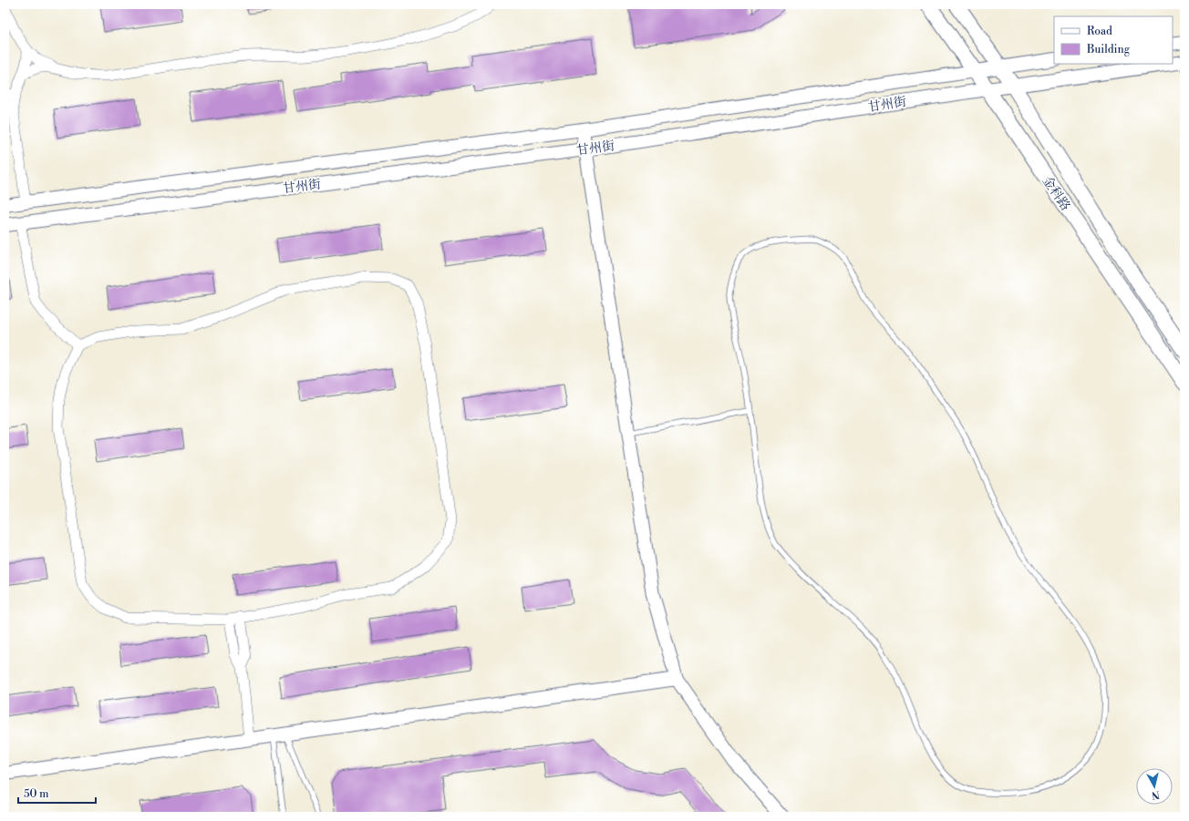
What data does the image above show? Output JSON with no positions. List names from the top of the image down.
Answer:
{
  "streets": {
    "main road": ["金科路"],
    "street": ["甘州街"]
  },
  "crossings": [
    ["甘州街", "金科路"]
  ],
  "legend": ["Road", "Building"],
  "scale_bar": "50 m",
  "north": "bottom"
}
